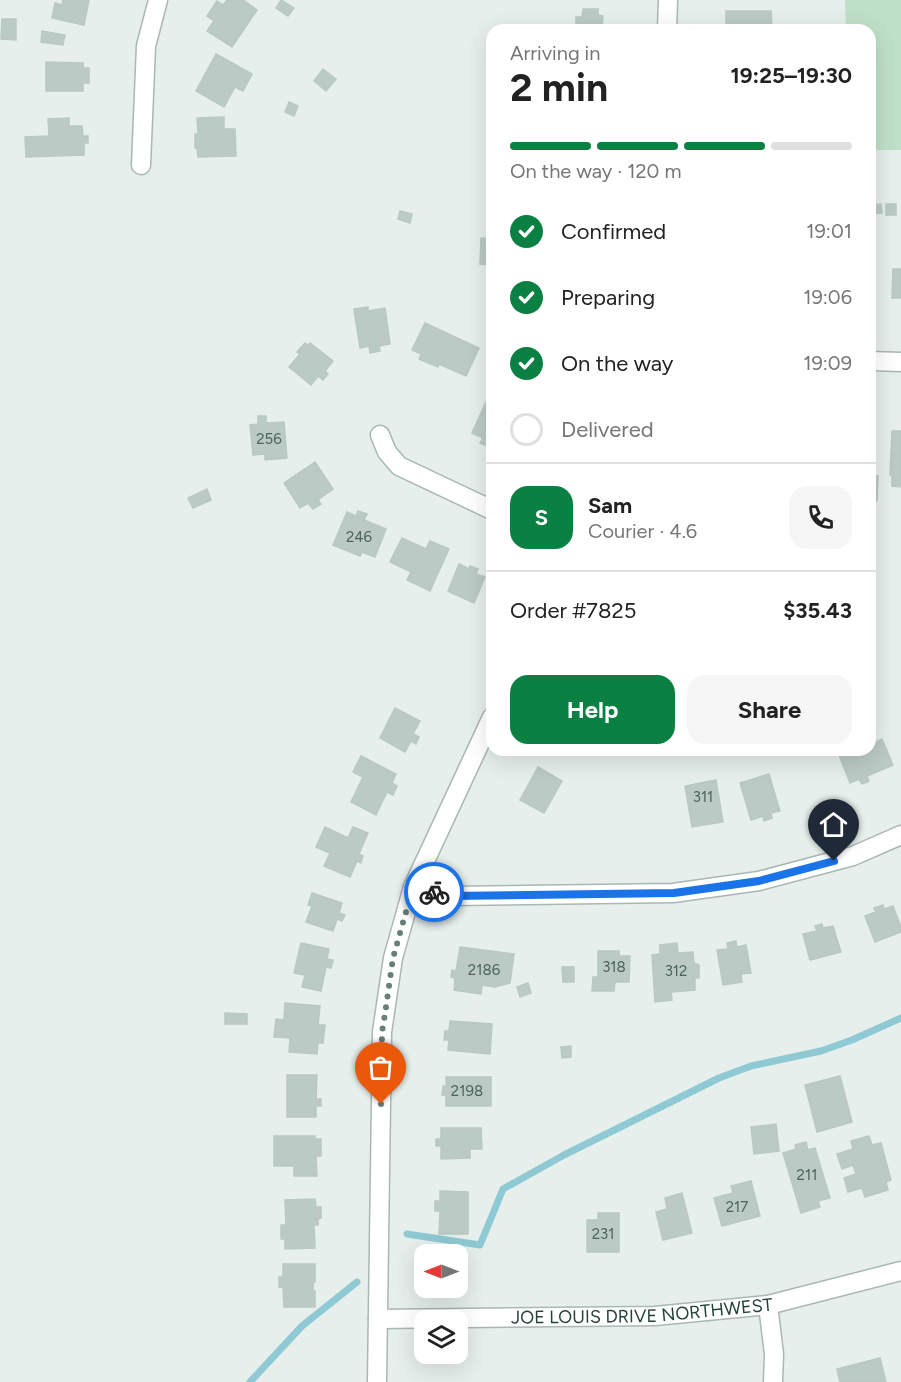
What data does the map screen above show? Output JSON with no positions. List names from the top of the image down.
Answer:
{
  "streets": {
    "street": ["JOE LOUIS DRIVE NORTHWEST"]
  },
  "house_numbers": [
    "256",
    "246",
    "311",
    "318",
    "2186",
    "312",
    "2198",
    "211",
    "217",
    "231"
  ],
  "north": "left",
  "page": {
    "heading": ["2 min", "Arriving in", "19:25–19:30"],
    "panel": [
      "Sam",
      "Courier · 4.6",
      "Order #7825",
      "$35.43"
    ],
    "bar": "On the way · 120 m",
    "list": [
      ["Confirmed", "19:01"],
      ["Preparing", "19:06"],
      ["On the way", "19:09"],
      "Delivered"
    ],
    "round": "S",
    "buttons": ["Help", "Share"]
  }
}
